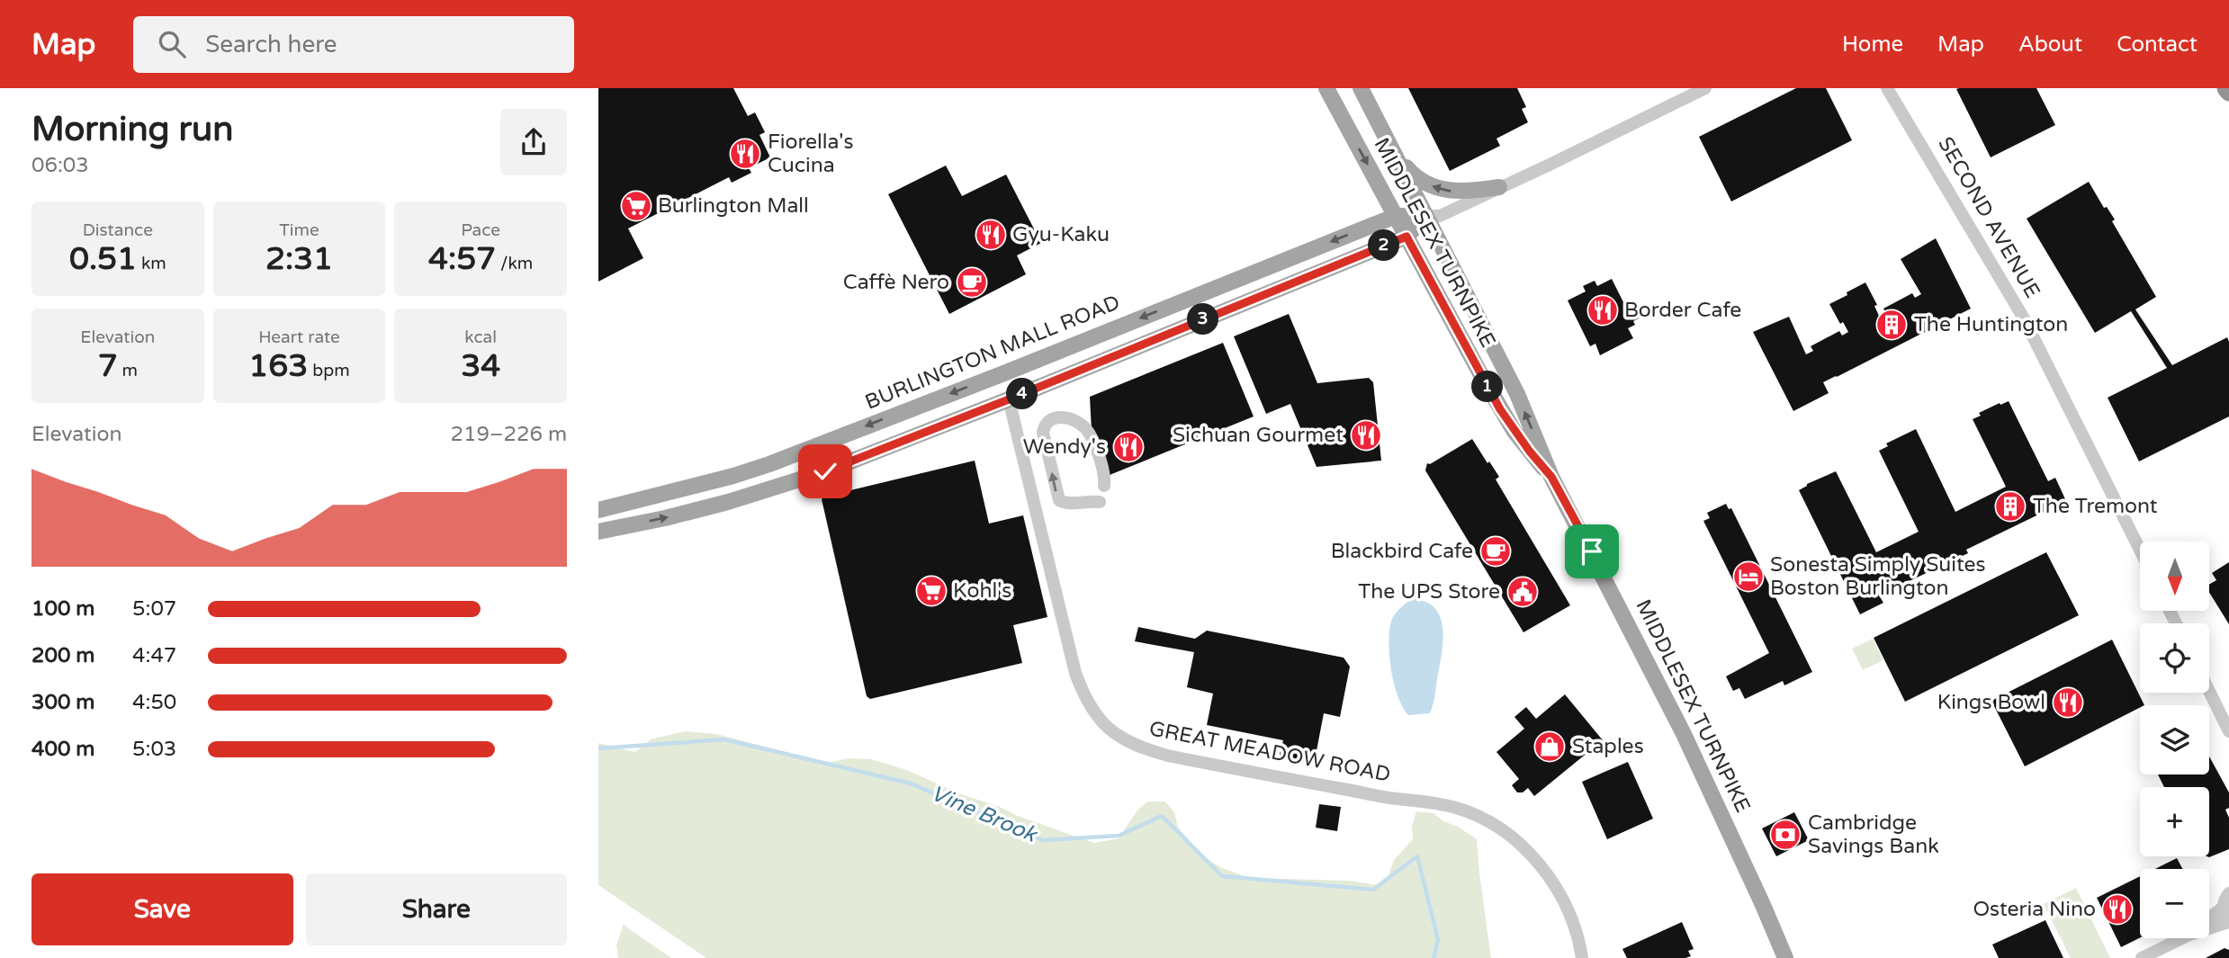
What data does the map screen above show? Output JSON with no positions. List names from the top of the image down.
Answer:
{
  "streets": {
    "main road": ["MIDDLESEX TURNPIKE", "BURLINGTON MALL ROAD"],
    "street": ["SECOND AVENUE", "GREAT MEADOW ROAD"]
  },
  "crossings": [
    ["MIDDLESEX TURNPIKE", "BURLINGTON MALL ROAD"]
  ],
  "water": ["Vine Brook"],
  "places": {
    "restaurant": [
      "Fiorella's Cucina",
      "Gyu-Kaku",
      "Border Cafe",
      "Sichuan Gourmet",
      "Wendy's",
      "Kings Bowl",
      "Osteria Nino"
    ],
    "supermarket": ["Burlington Mall", "Kohl's"],
    "cafe": ["Caffè Nero", "Blackbird Cafe"],
    "building": ["The Huntington", "The Tremont"],
    "hotel": ["Sonesta Simply Suites Boston Burlington"],
    "public building": ["The UPS Store"],
    "shop": ["Staples"],
    "bank": ["Cambridge Savings Bank"]
  },
  "north": "bottom",
  "page": {
    "header": "Map",
    "search": "Search here",
    "nav": [
      "Home",
      "Map",
      "About",
      "Contact"
    ],
    "heading": ["Morning run", "06:03"],
    "stats": [
      ["Distance", "0.51 km"],
      ["Time", "2:31"],
      ["Pace", "4:57 /km"],
      ["Elevation", "7 m"],
      ["Heart rate", "163 bpm"],
      ["kcal", "34"]
    ],
    "pins": [
      "2",
      "3",
      "1",
      "4"
    ],
    "chart": ["Elevation", "219–226 m"],
    "map_buttons": ["+", "−"],
    "list": [
      {
        "name": "100 m",
        "note": "5:07"
      },
      {
        "name": "200 m",
        "note": "4:47"
      },
      {
        "name": "300 m",
        "note": "4:50"
      },
      {
        "name": "400 m",
        "note": "5:03"
      }
    ],
    "buttons": ["Save", "Share"]
  }
}
